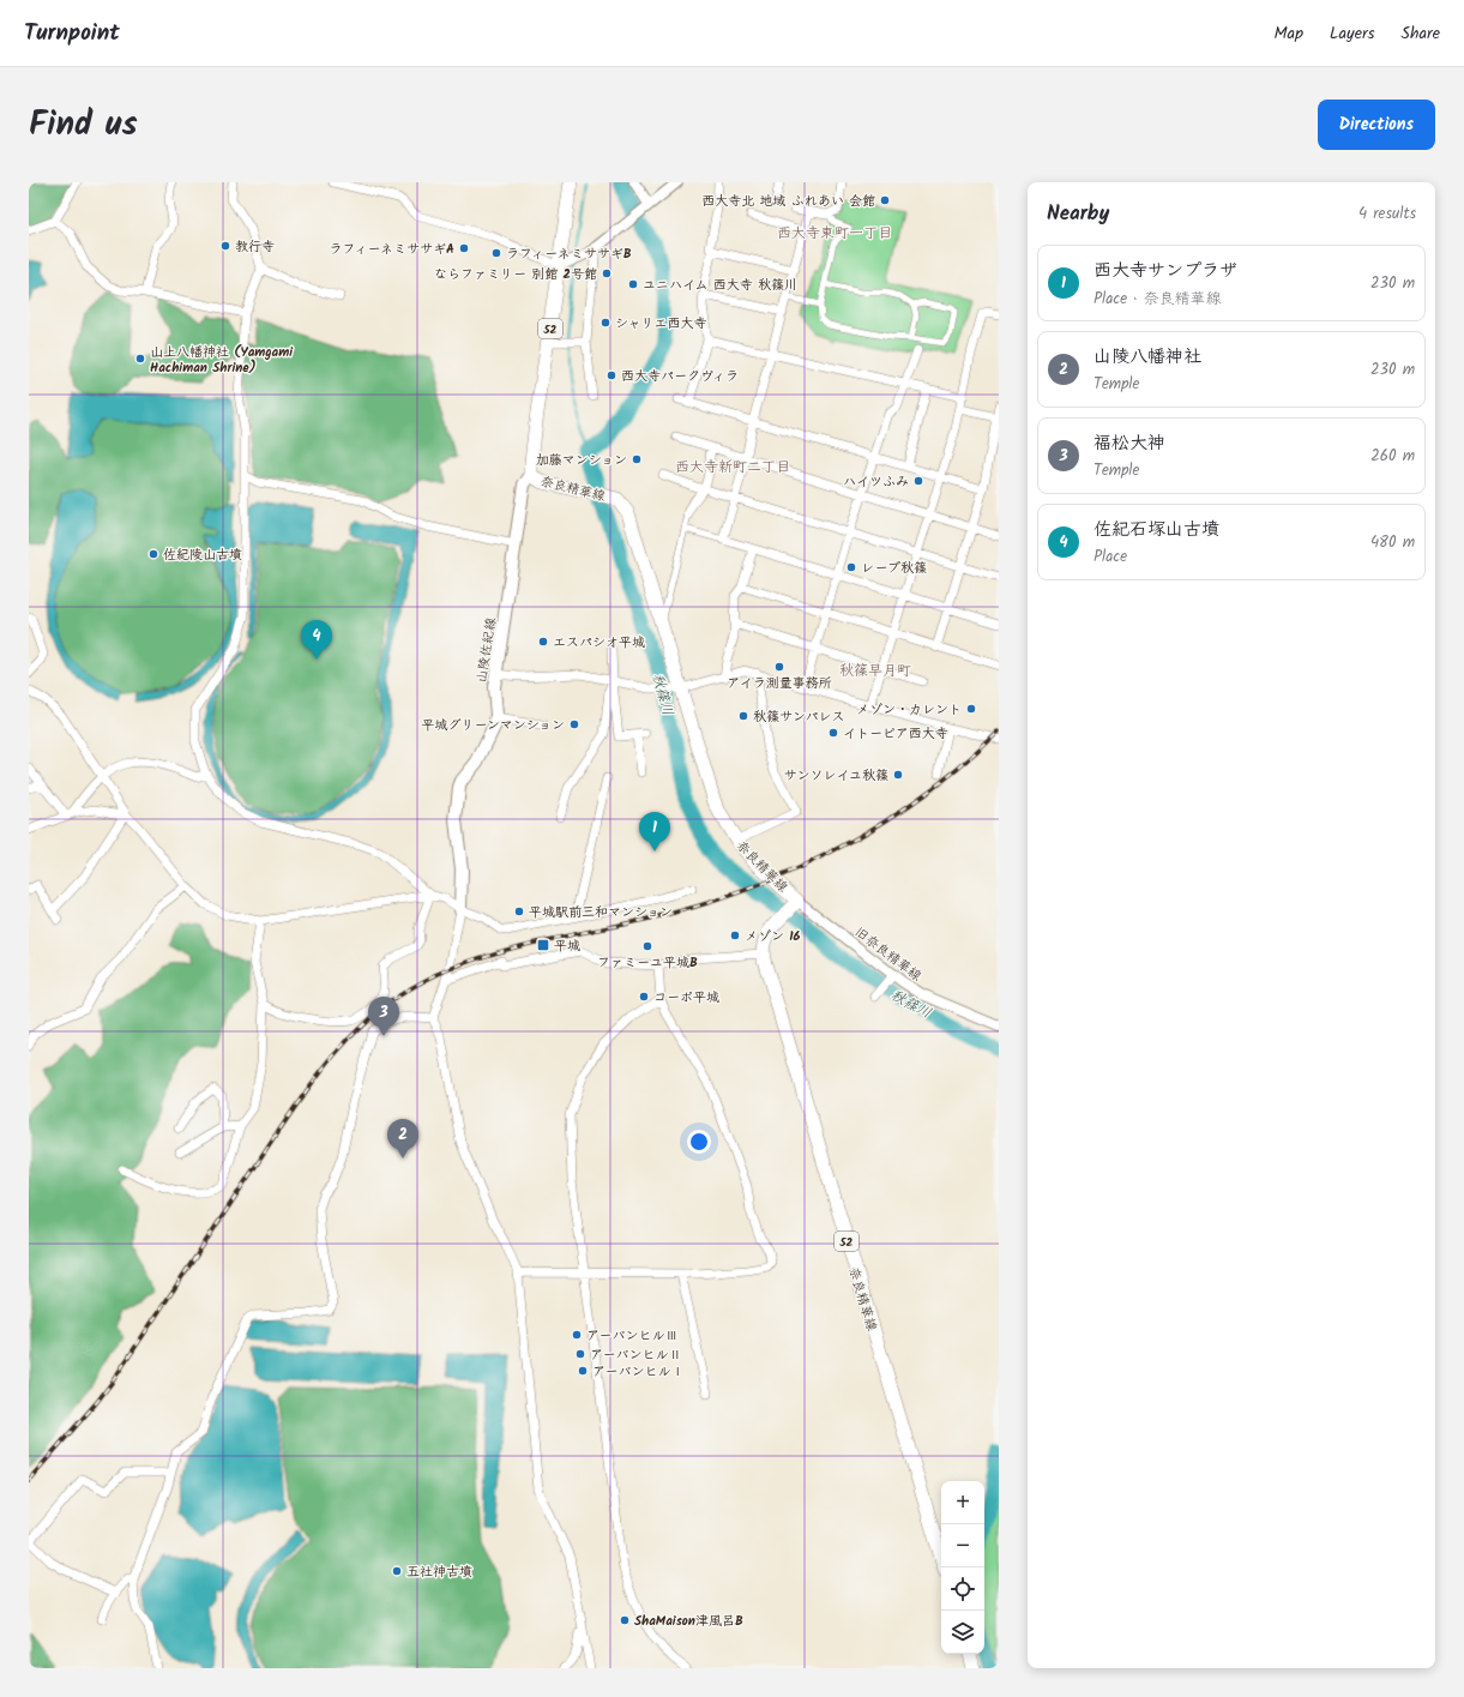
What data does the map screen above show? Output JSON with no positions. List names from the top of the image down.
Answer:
{
  "streets": {
    "main road": ["52", "奈良精華線", "山陵佐紀線"],
    "street": ["旧奈良精華線"]
  },
  "crossings": [
    ["奈良精華線", "山陵佐紀線"],
    ["奈良精華線", "旧奈良精華線"]
  ],
  "districts": ["西大寺東町一丁目", "西大寺新町二丁目", "秋篠早月町"],
  "water": ["秋篠川"],
  "places": {
    "other": [
      "西大寺北 地域 ふれあい 会館",
      "教行寺",
      "ラフィーネミササギA",
      "ラフィーネミササギB",
      "ならファミリー 別館 2号館",
      "ユニハイム 西大寺 秋篠川",
      "シャリエ西大寺",
      "山上八幡神社 (Yamgami Hachiman Shrine)",
      "西大寺パークヴィラ",
      "加藤マンション",
      "ハイツふみ",
      "佐紀陵山古墳",
      "レープ秋篠",
      "エスパシオ平城",
      "アイラ測量事務所",
      "メゾン・カレント",
      "秋篠サンパレス",
      "平城グリーンマンション",
      "イトーピア西大寺",
      "サンソレイユ秋篠",
      "平城駅前三和マンション",
      "メゾン 16",
      "ファミーユ平城B",
      "コーポ平城",
      "アーバンヒルⅢ",
      "アーバンヒルⅡ",
      "アーバンヒルⅠ",
      "五社神古墳",
      "ShaMaison津風呂B"
    ],
    "transit": ["平城"]
  },
  "page": {
    "header": "Turnpoint",
    "nav": ["Map", "Layers", "Share"],
    "title": "Find us",
    "buttons": "Directions",
    "heading": ["Nearby", "4 results"],
    "list": [
      {
        "mark": "1",
        "name": "西大寺サンプラザ",
        "note": "Place · 奈良精華線",
        "value": "230 m"
      },
      {
        "mark": "2",
        "name": "山陵八幡神社",
        "note": "Temple",
        "value": "230 m"
      },
      {
        "mark": "3",
        "name": "福松大神",
        "note": "Temple",
        "value": "260 m"
      },
      {
        "mark": "4",
        "name": "佐紀石塚山古墳",
        "note": "Place",
        "value": "480 m"
      }
    ],
    "pins": [
      "4",
      "1",
      "3",
      "2"
    ],
    "map_buttons": ["+", "−"]
  }
}
